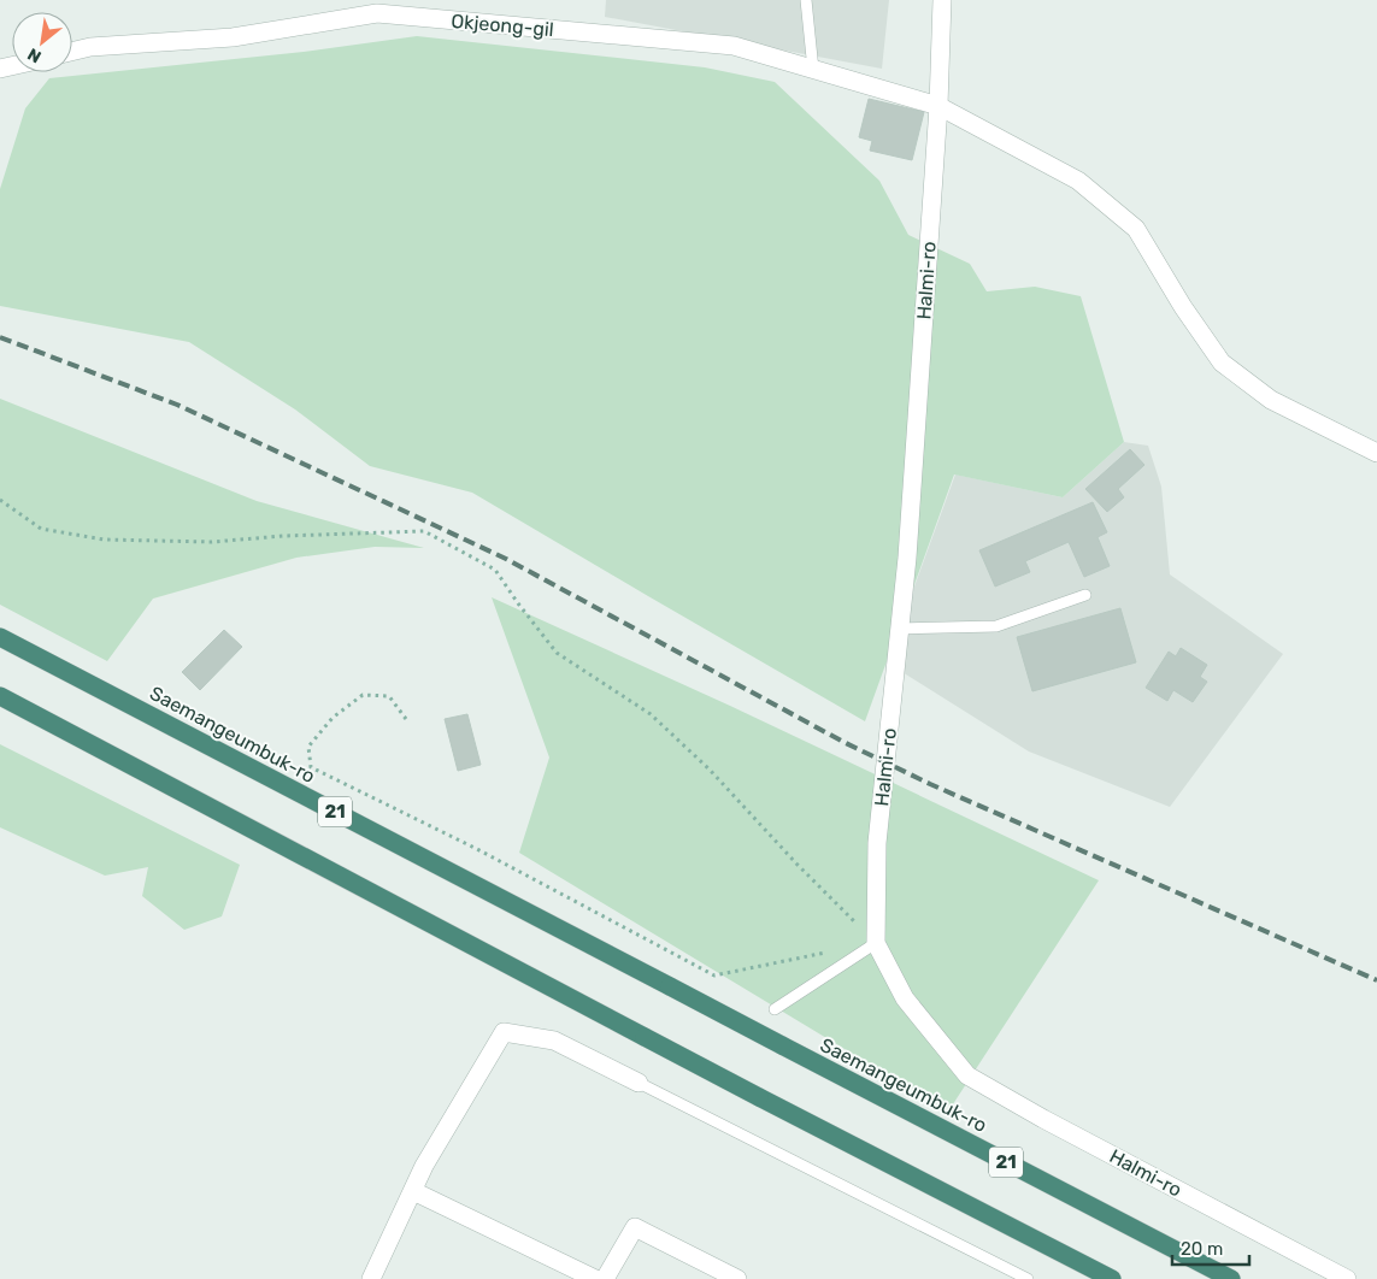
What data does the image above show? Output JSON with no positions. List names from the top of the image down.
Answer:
{
  "streets": {
    "highway": ["Saemangeumbuk-ro", "21"],
    "street": ["Okjeong-gil", "Halmi-ro"]
  },
  "crossings": [
    ["Okjeong-gil", "Halmi-ro"]
  ],
  "scale_bar": "20 m",
  "north": "bottom left"
}
